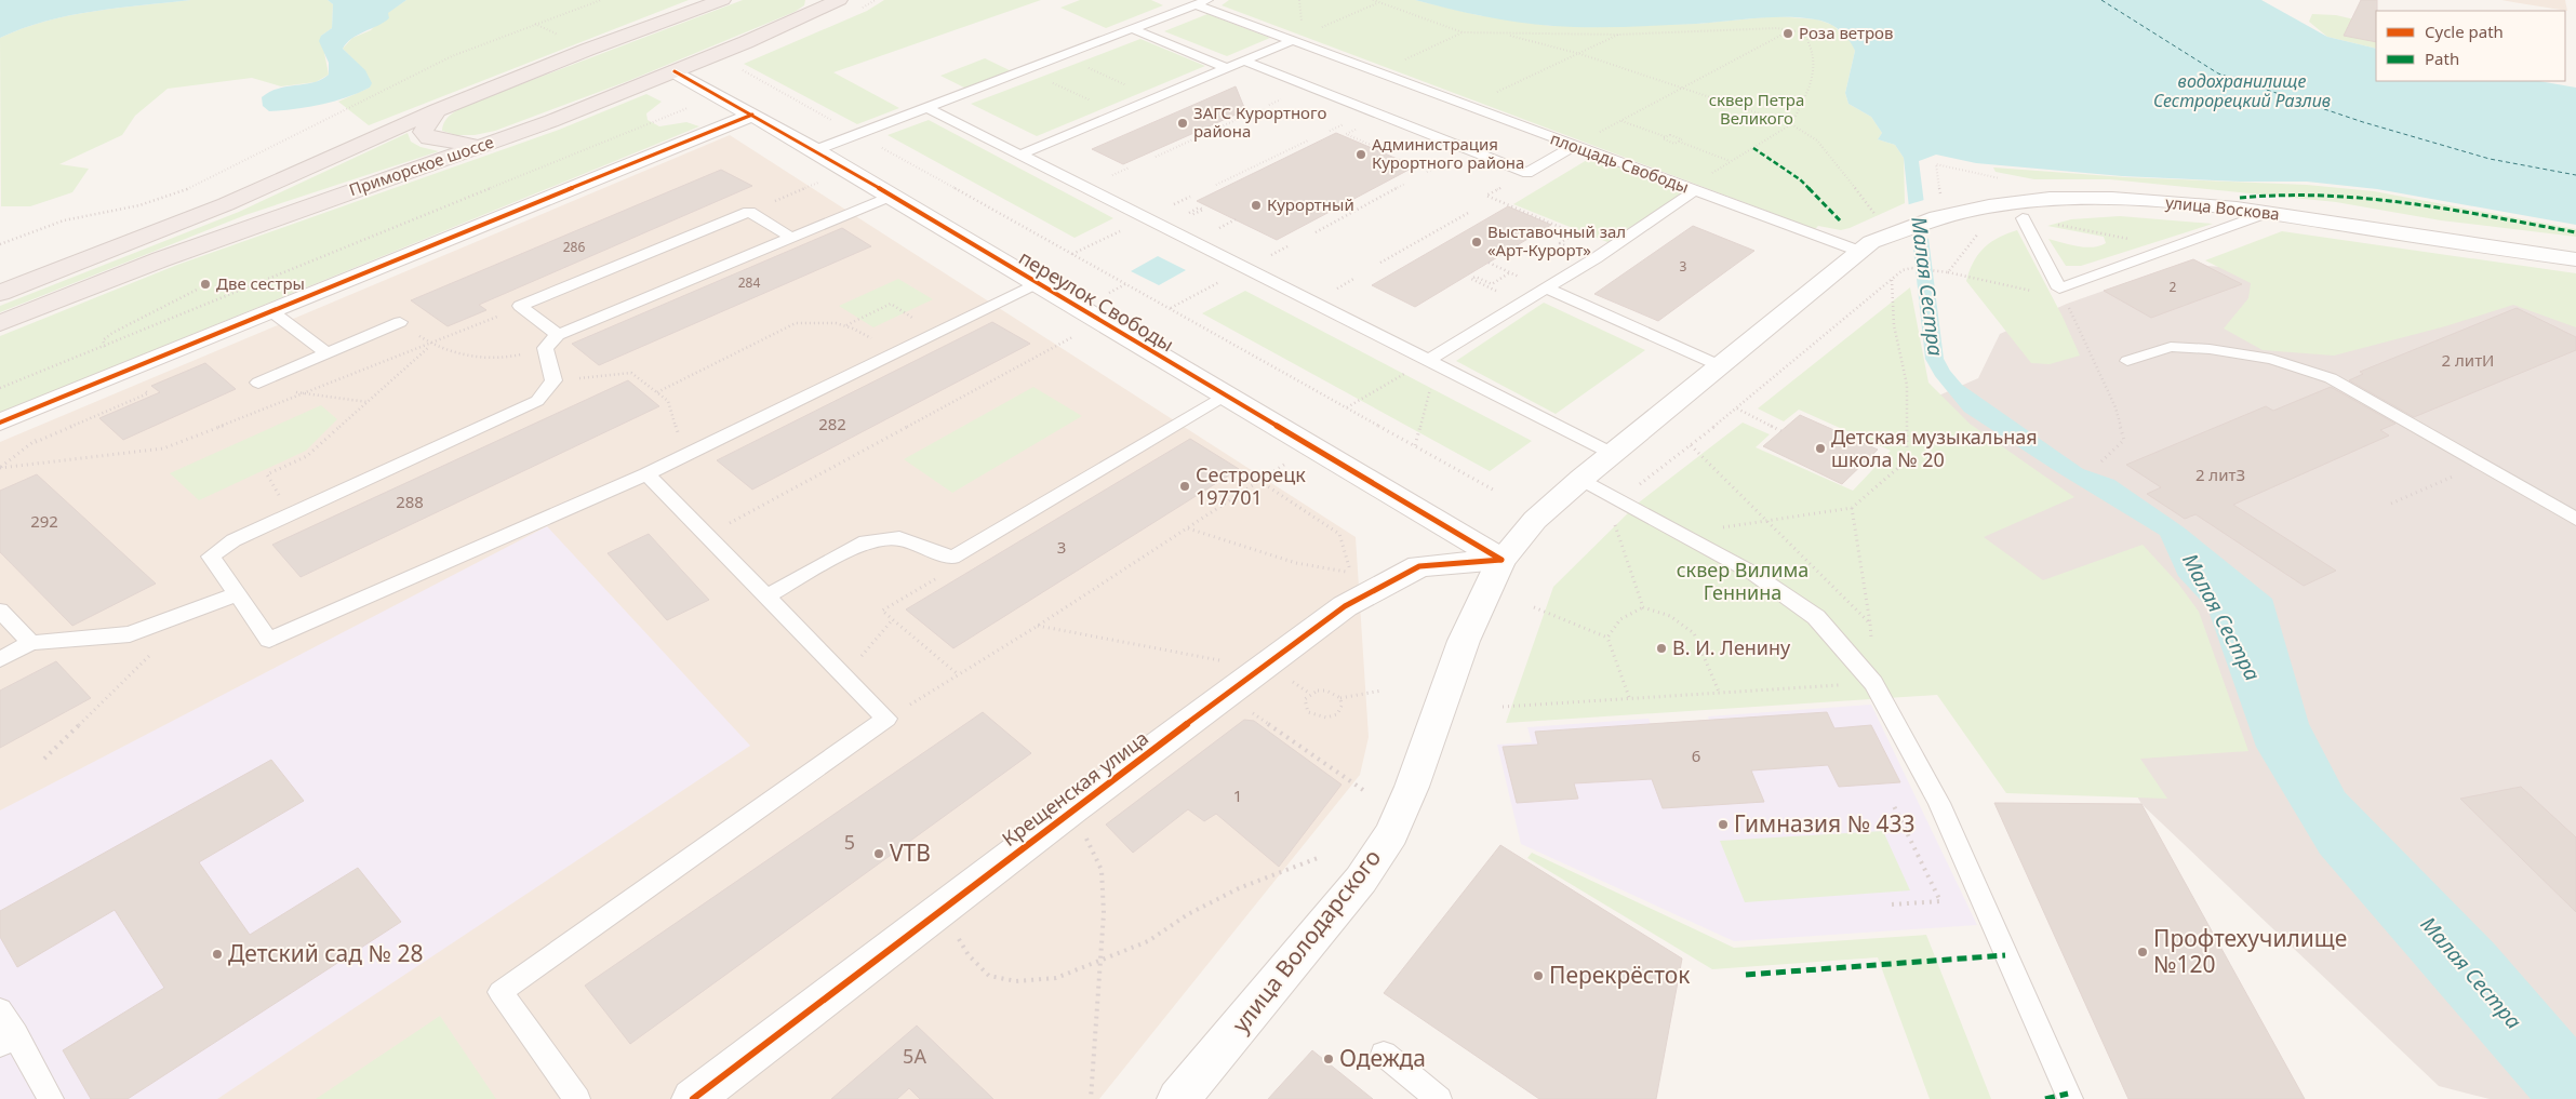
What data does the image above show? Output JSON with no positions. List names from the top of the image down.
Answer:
{
  "streets": {
    "highway": ["Приморское шоссе"],
    "street": [
      "улица Воскова",
      "переулок Свободы",
      "Крещенская улица",
      "улица Володарского"
    ],
    "lane": ["площадь Свободы"]
  },
  "crossings": [
    ["площадь Свободы", "улица Воскова"],
    ["Приморское шоссе", "переулок Свободы"],
    ["переулок Свободы", "Крещенская улица"],
    ["переулок Свободы", "улица Володарского"],
    ["Крещенская улица", "улица Володарского"]
  ],
  "water": ["водохранилище Сестрорецкий Разлив", "Малая Сестра"],
  "parks": ["сквер Петра Великого", "сквер Вилима Геннина"],
  "places": [
    "Роза ветров",
    "ЗАГС Курортного района",
    "Администрация Курортного района",
    "Курортный",
    "Выставочный зал «Арт-Курорт»",
    "Две сестры",
    "Детская музыкальная школа № 20",
    "Сестрорецк 197701",
    "В. И. Ленину",
    "Гимназия № 433",
    "VTB",
    "Профтехучилище №120",
    "Детский сад № 28",
    "Перекрёсток",
    "Одежда"
  ],
  "house_numbers": [
    "286",
    "3",
    "284",
    "2",
    "2 литИ",
    "282",
    "2 литЗ",
    "288",
    "292",
    "3",
    "6",
    "1",
    "5",
    "5А"
  ],
  "legend": ["Cycle path", "Path"]
}
